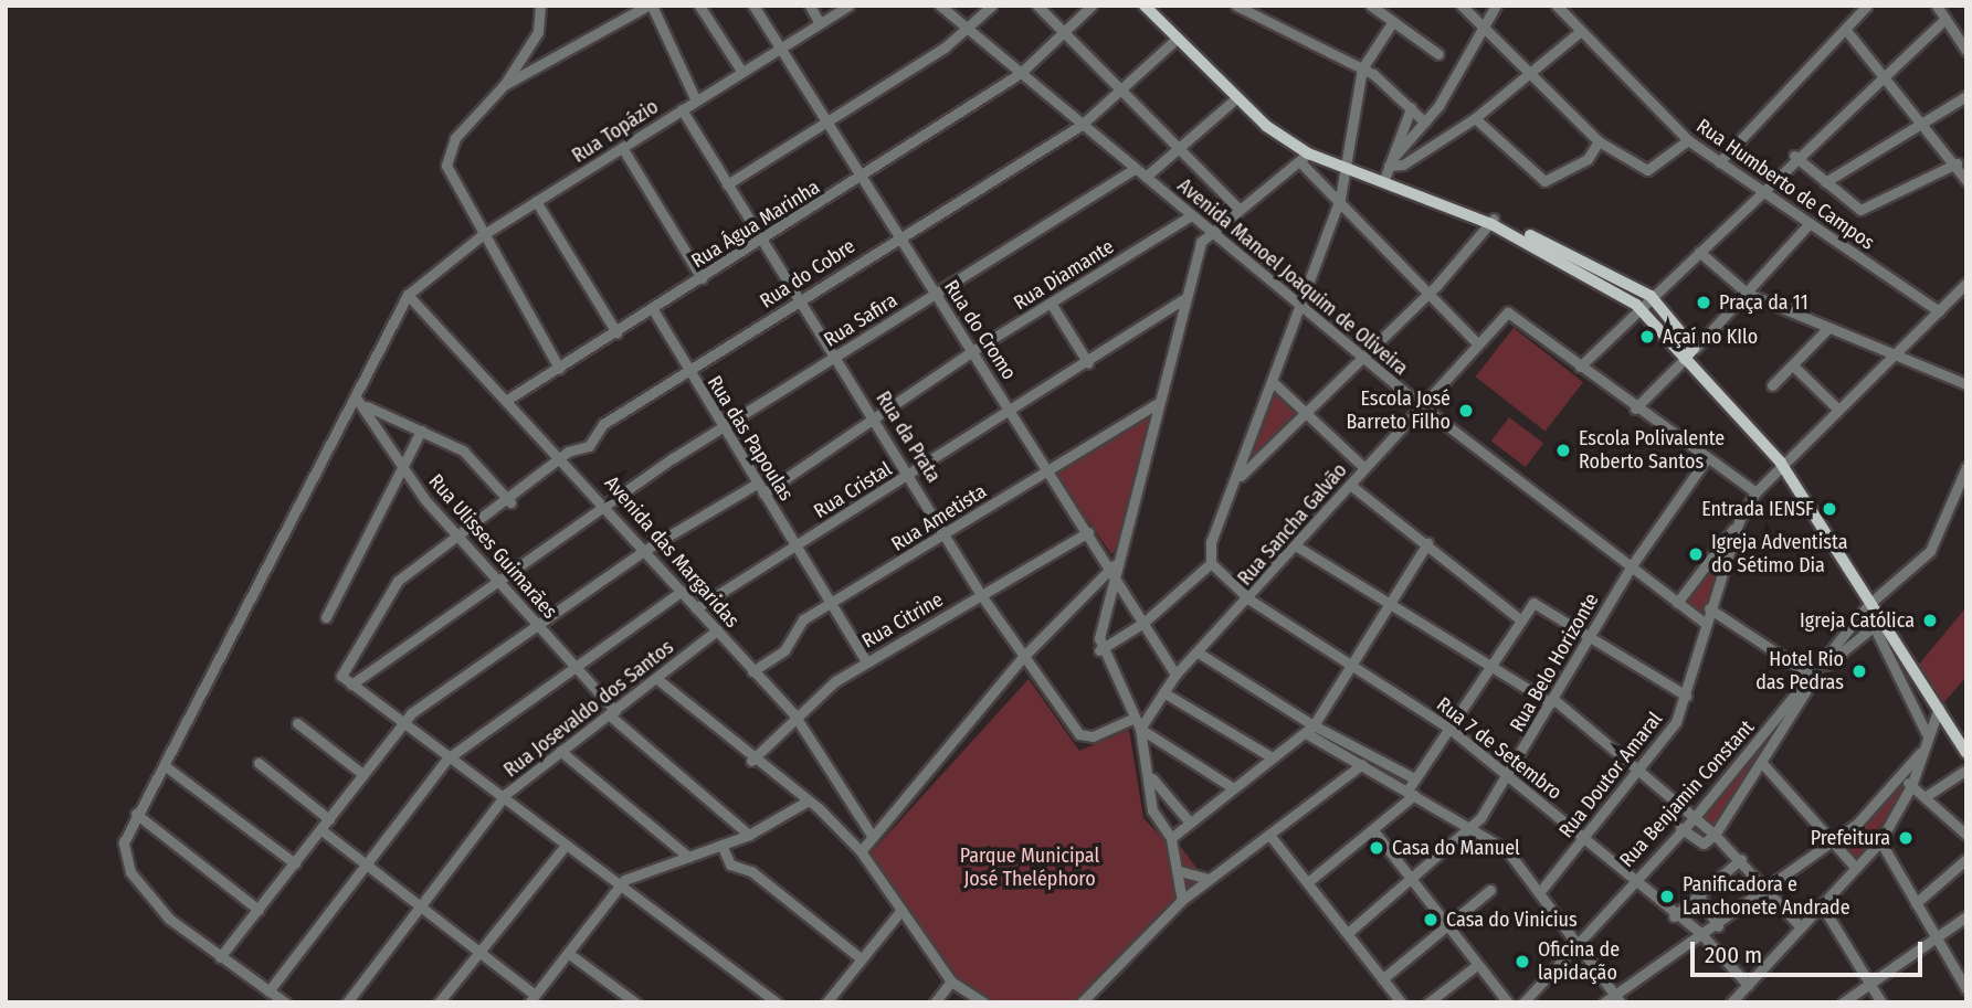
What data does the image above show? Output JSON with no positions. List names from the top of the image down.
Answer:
{
  "streets": {
    "street": [
      "Rua Topázio",
      "Rua Humberto de Campos",
      "Rua Água Marinha",
      "Rua do Cobre",
      "Rua Diamante",
      "Avenida Manoel Joaquim de Oliveira",
      "Rua Safira",
      "Rua do Cromo",
      "Rua da Prata",
      "Rua das Papoulas",
      "Rua Cristal",
      "Rua Ametista",
      "Rua Sancha Galvão",
      "Rua Ulisses Guimarães",
      "Avenida das Margaridas",
      "Rua Citrine",
      "Rua Belo Horizonte",
      "Rua Josevaldo dos Santos",
      "Rua 7 de Setembro",
      "Rua Doutor Amaral",
      "Rua Benjamin Constant"
    ]
  },
  "crossings": [
    ["Rua Topázio", "Rua do Cromo"],
    ["Rua Topázio", "Rua da Prata"],
    ["Rua Topázio", "Avenida das Margaridas"],
    ["Rua Humberto de Campos", "Rua Doutor Amaral"],
    ["Rua Água Marinha", "Avenida Manoel Joaquim de Oliveira"],
    ["Rua Água Marinha", "Rua do Cromo"],
    ["Rua Água Marinha", "Rua da Prata"],
    ["Rua Água Marinha", "Rua das Papoulas"],
    ["Rua Água Marinha", "Avenida das Margaridas"],
    ["Rua do Cobre", "Avenida Manoel Joaquim de Oliveira"],
    ["Rua do Cobre", "Rua Safira"],
    ["Rua do Cobre", "Rua do Cromo"],
    ["Rua do Cobre", "Rua da Prata"],
    ["Rua do Cobre", "Rua das Papoulas"],
    ["Rua do Cobre", "Rua Ulisses Guimarães"],
    ["Rua do Cobre", "Avenida das Margaridas"],
    ["Rua Diamante", "Avenida Manoel Joaquim de Oliveira"],
    ["Rua Diamante", "Rua do Cromo"],
    ["Rua Diamante", "Rua da Prata"],
    ["Rua Diamante", "Rua das Papoulas"],
    ["Rua Diamante", "Rua Ulisses Guimarães"],
    ["Rua Diamante", "Avenida das Margaridas"],
    ["Avenida Manoel Joaquim de Oliveira", "Rua Safira"],
    ["Avenida Manoel Joaquim de Oliveira", "Rua Sancha Galvão"],
    ["Avenida Manoel Joaquim de Oliveira", "Rua Belo Horizonte"],
    ["Avenida Manoel Joaquim de Oliveira", "Rua Doutor Amaral"],
    ["Rua Safira", "Rua do Cromo"],
    ["Rua Safira", "Rua da Prata"],
    ["Rua Safira", "Rua das Papoulas"],
    ["Rua Safira", "Rua Ulisses Guimarães"],
    ["Rua Safira", "Avenida das Margaridas"],
    ["Rua do Cromo", "Rua Cristal"],
    ["Rua do Cromo", "Rua Ametista"],
    ["Rua do Cromo", "Rua Sancha Galvão"],
    ["Rua do Cromo", "Rua Citrine"],
    ["Rua da Prata", "Rua Cristal"],
    ["Rua da Prata", "Rua Ametista"],
    ["Rua da Prata", "Rua Citrine"],
    ["Rua das Papoulas", "Rua Cristal"],
    ["Rua das Papoulas", "Rua Ametista"],
    ["Rua das Papoulas", "Rua Citrine"],
    ["Rua Cristal", "Avenida das Margaridas"],
    ["Rua Ametista", "Avenida das Margaridas"],
    ["Rua Sancha Galvão", "Rua 7 de Setembro"],
    ["Rua Ulisses Guimarães", "Rua Josevaldo dos Santos"],
    ["Avenida das Margaridas", "Rua Citrine"],
    ["Avenida das Margaridas", "Rua Josevaldo dos Santos"],
    ["Rua Belo Horizonte", "Rua 7 de Setembro"],
    ["Rua 7 de Setembro", "Rua Doutor Amaral"],
    ["Rua 7 de Setembro", "Rua Benjamin Constant"]
  ],
  "parks": ["Parque Municipal José Theléphoro"],
  "places": [
    "Praça da 11",
    "Açaí no KIlo",
    "Escola José Barreto Filho",
    "Escola Polivalente Roberto Santos",
    "Entrada IENSF",
    "Igreja Adventista do Sétimo Dia",
    "Igreja Católica",
    "Hotel Rio das Pedras",
    "Prefeitura",
    "Casa do Manuel",
    "Panificadora e Lanchonete Andrade",
    "Casa do Vinicius",
    "Oficina de lapidação"
  ],
  "scale_bar": "200 m"
}
